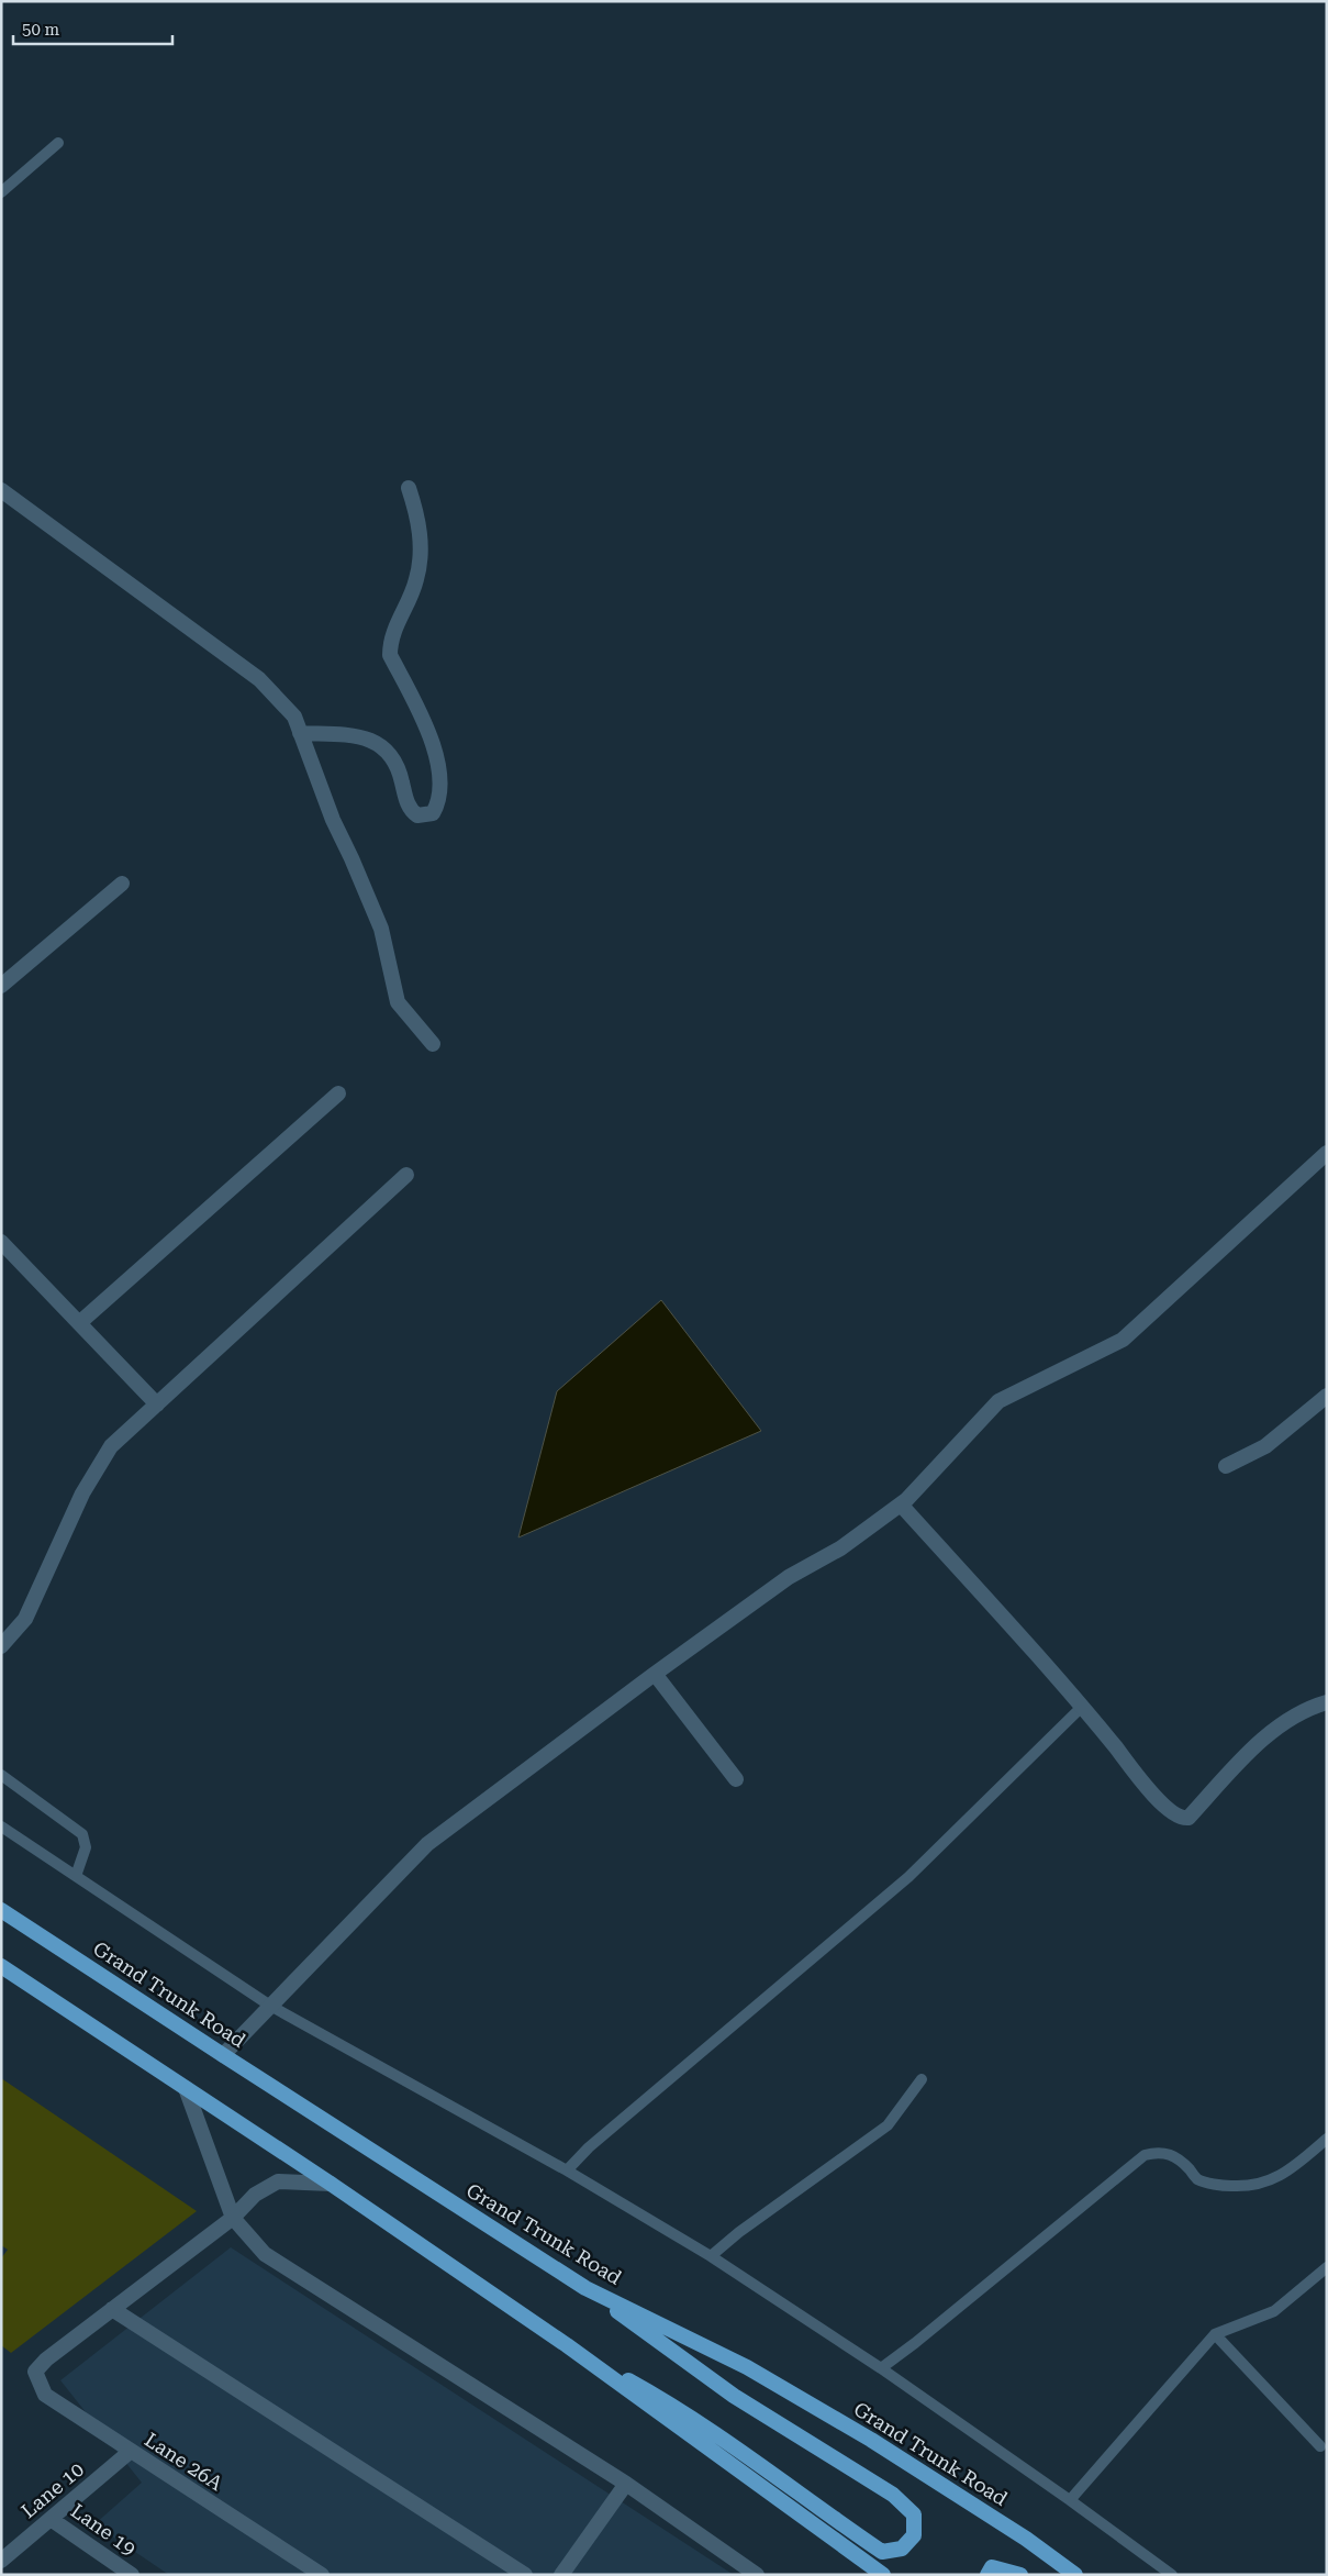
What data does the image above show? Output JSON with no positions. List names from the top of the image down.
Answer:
{
  "streets": {
    "highway": ["Grand Trunk Road"],
    "street": ["Lane 26A", "Lane 10", "Lane 19"]
  },
  "crossings": [
    ["Lane 26A", "Lane 10"],
    ["Lane 10", "Lane 19"]
  ],
  "scale_bar": "50 m"
}
